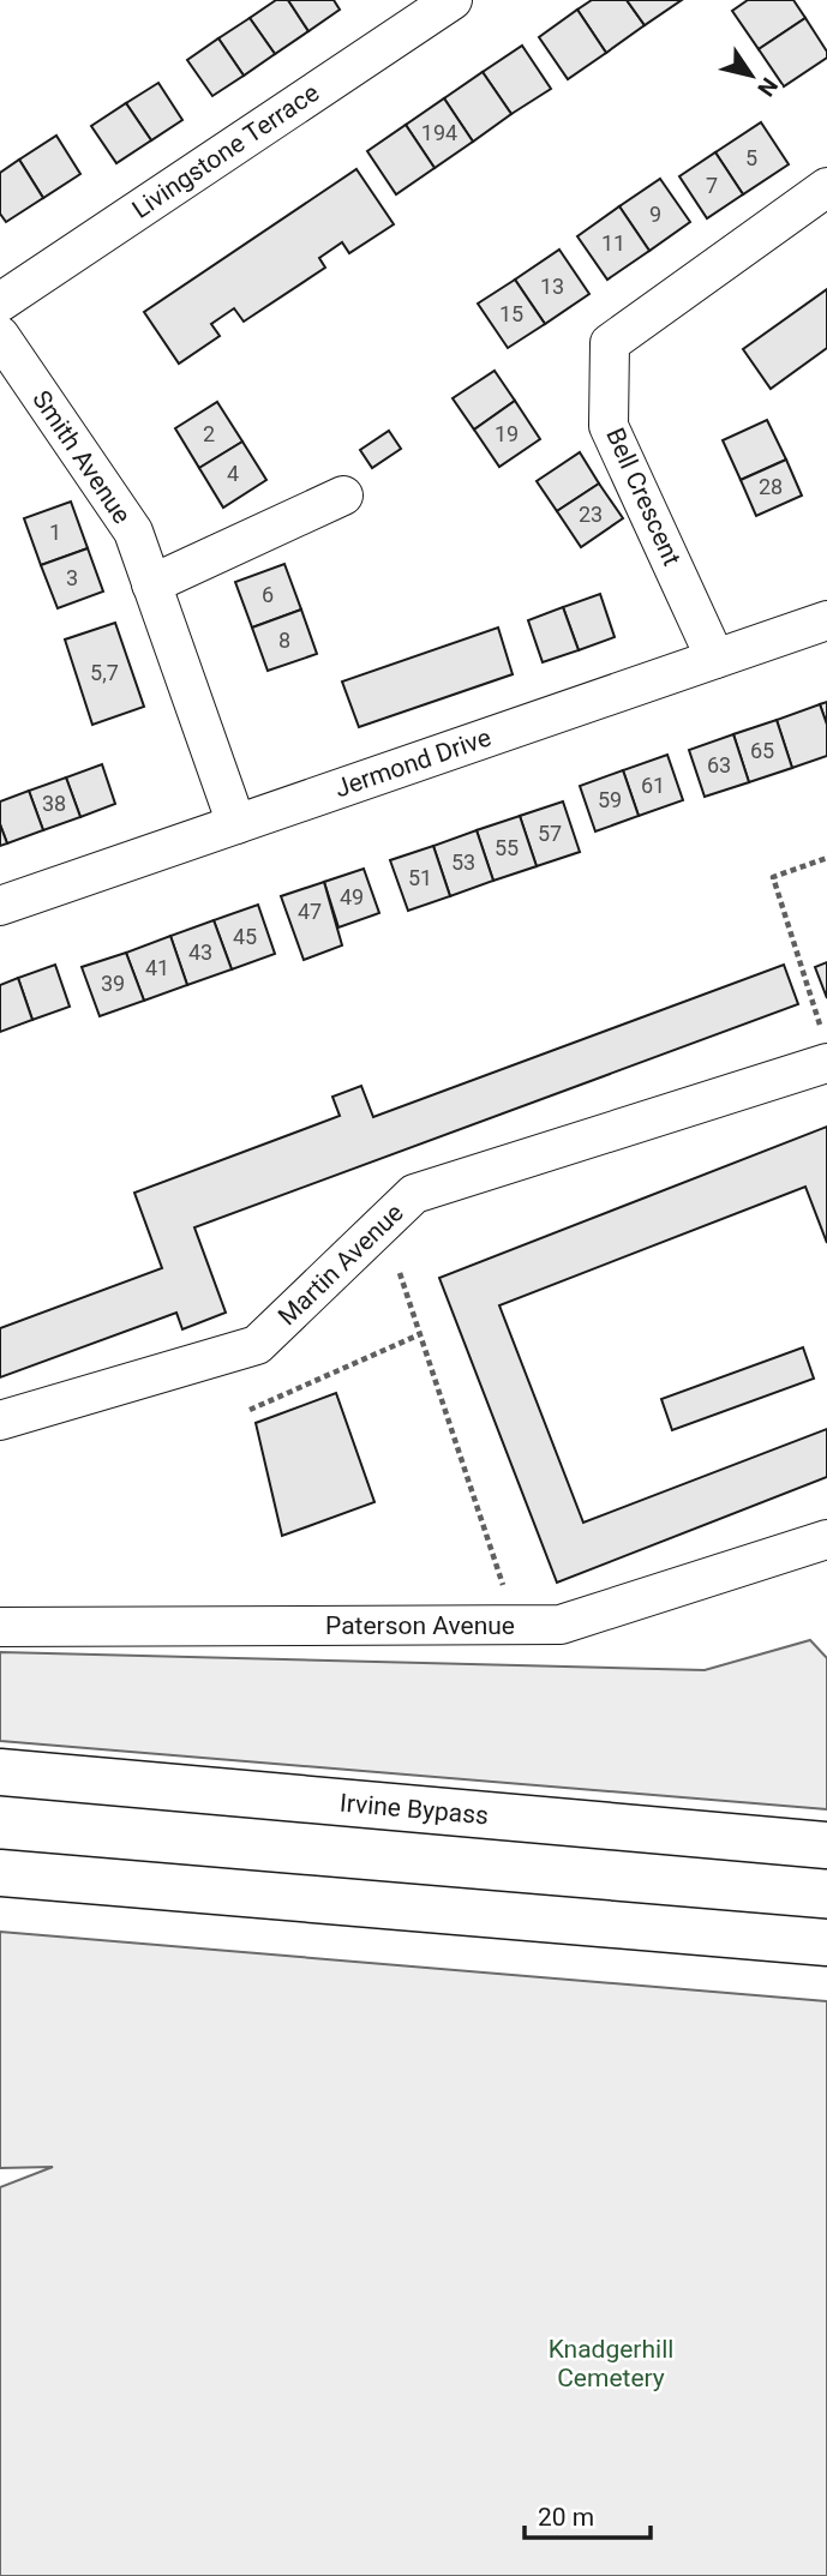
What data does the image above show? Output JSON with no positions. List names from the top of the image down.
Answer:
{
  "streets": {
    "highway": ["Irvine Bypass"],
    "street": [
      "Livingstone Terrace",
      "Smith Avenue",
      "Bell Crescent",
      "Jermond Drive",
      "Martin Avenue",
      "Paterson Avenue"
    ]
  },
  "crossings": [
    ["Smith Avenue", "Jermond Drive"],
    ["Bell Crescent", "Jermond Drive"]
  ],
  "parks": ["Knadgerhill Cemetery"],
  "house_numbers": [
    "194",
    "5",
    "7",
    "9",
    "11",
    "13",
    "15",
    "2",
    "19",
    "4",
    "28",
    "23",
    "1",
    "3",
    "6",
    "8",
    "5,7",
    "65",
    "63",
    "61",
    "59",
    "38",
    "57",
    "55",
    "53",
    "51",
    "49",
    "47",
    "45",
    "43",
    "41",
    "39"
  ],
  "scale_bar": "20 m",
  "north": "bottom right"
}
